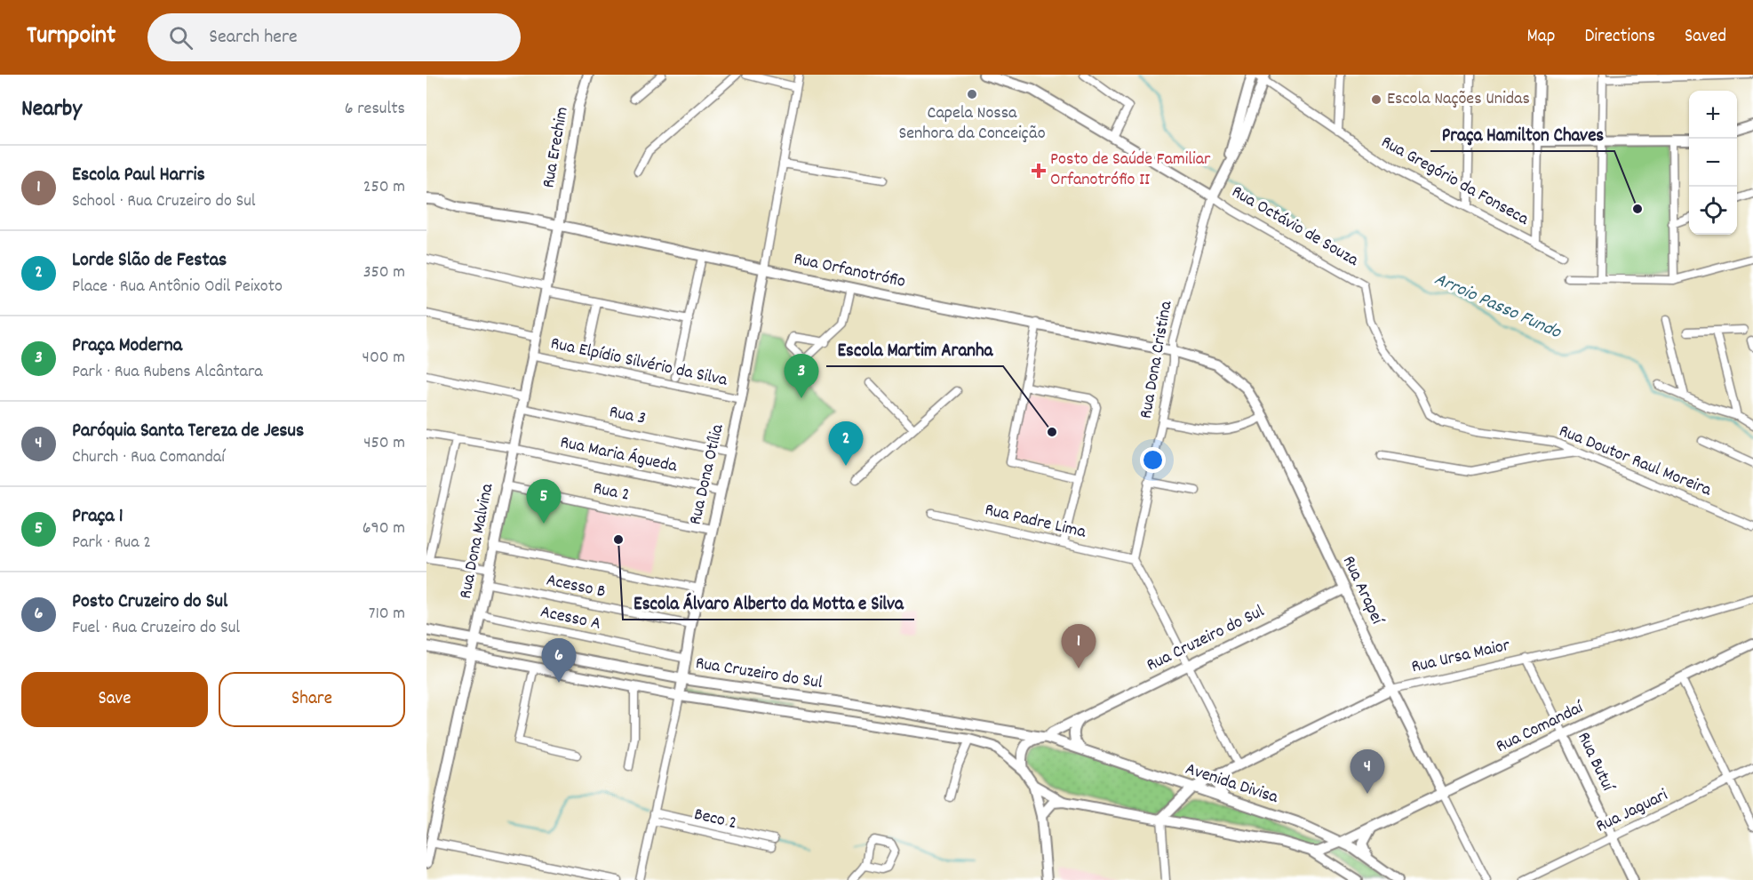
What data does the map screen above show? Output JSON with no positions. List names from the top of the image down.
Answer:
{
  "streets": {
    "street": [
      "Rua Erechim",
      "Rua Gregório da Fonseca",
      "Rua Octávio de Souza",
      "Rua Orfanotrófio",
      "Rua Dona Cristina",
      "Rua Elpídio Silvério da Silva",
      "Rua 3",
      "Rua Maria Águeda",
      "Rua Doutor Raul Moreira",
      "Rua Dona Otília",
      "Rua 2",
      "Rua Padre Lima",
      "Rua Dona Malvina",
      "Acesso B",
      "Rua Arapeí",
      "Acesso A",
      "Rua Cruzeiro do Sul",
      "Rua Ursa Maior",
      "Rua Comandaí",
      "Rua Butuí",
      "Avenida Divisa",
      "Rua Jaguari",
      "Beco 2"
    ]
  },
  "crossings": [
    ["Rua Erechim", "Rua Orfanotrófio"],
    ["Rua Erechim", "Rua Dona Malvina"],
    ["Rua Gregório da Fonseca", "Rua Dona Cristina"],
    ["Rua Octávio de Souza", "Rua Dona Cristina"],
    ["Rua Octávio de Souza", "Rua Doutor Raul Moreira"],
    ["Rua Orfanotrófio", "Rua Dona Cristina"],
    ["Rua Orfanotrófio", "Rua Dona Otília"],
    ["Rua Orfanotrófio", "Rua Dona Malvina"],
    ["Rua Orfanotrófio", "Rua Arapeí"],
    ["Rua Dona Cristina", "Rua Padre Lima"],
    ["Rua Dona Cristina", "Rua Arapeí"],
    ["Rua Elpídio Silvério da Silva", "Rua Dona Otília"],
    ["Rua Elpídio Silvério da Silva", "Rua Dona Malvina"],
    ["Rua 3", "Rua Dona Otília"],
    ["Rua 3", "Rua Dona Malvina"],
    ["Rua Maria Águeda", "Rua Dona Otília"],
    ["Rua Maria Águeda", "Rua Dona Malvina"],
    ["Rua Dona Otília", "Rua 2"],
    ["Rua Dona Otília", "Acesso B"],
    ["Rua Dona Otília", "Acesso A"],
    ["Rua Dona Otília", "Rua Cruzeiro do Sul"],
    ["Rua Dona Otília", "Beco 2"],
    ["Rua 2", "Rua Dona Malvina"],
    ["Rua Dona Malvina", "Acesso B"],
    ["Rua Dona Malvina", "Acesso A"],
    ["Rua Dona Malvina", "Rua Cruzeiro do Sul"],
    ["Rua Arapeí", "Rua Cruzeiro do Sul"],
    ["Rua Arapeí", "Rua Ursa Maior"],
    ["Rua Arapeí", "Rua Comandaí"],
    ["Rua Cruzeiro do Sul", "Avenida Divisa"],
    ["Rua Ursa Maior", "Rua Butuí"],
    ["Rua Ursa Maior", "Avenida Divisa"],
    ["Rua Comandaí", "Rua Butuí"],
    ["Rua Comandaí", "Avenida Divisa"],
    ["Rua Butuí", "Rua Jaguari"]
  ],
  "water": ["Arroio Passo Fundo"],
  "places": {
    "other": [
      "Capela Nossa Senhora da Conceição",
      "Escola Nações Unidas",
      "Praça Hamilton Chaves",
      "Escola Martim Aranha",
      "Escola Álvaro Alberto da Motta e Silva"
    ],
    "health": ["Posto de Saúde Familiar Orfanotrófio II"]
  },
  "page": {
    "header": "Turnpoint",
    "search": "Search here",
    "nav": ["Map", "Directions", "Saved"],
    "heading": ["Nearby", "6 results"],
    "map_buttons": ["+", "−"],
    "list": [
      {
        "mark": "1",
        "name": "Escola Paul Harris",
        "note": "School · Rua Cruzeiro do Sul",
        "value": "250 m"
      },
      {
        "mark": "2",
        "name": "Lorde Slão de Festas",
        "note": "Place · Rua Antônio Odil Peixoto",
        "value": "350 m"
      },
      {
        "mark": "3",
        "name": "Praça Moderna",
        "note": "Park · Rua Rubens Alcântara",
        "value": "400 m"
      },
      {
        "mark": "4",
        "name": "Paróquia Santa Tereza de Jesus",
        "note": "Church · Rua Comandaí",
        "value": "450 m"
      },
      {
        "mark": "5",
        "name": "Praça 1",
        "note": "Park · Rua 2",
        "value": "690 m"
      },
      {
        "mark": "6",
        "name": "Posto Cruzeiro do Sul",
        "note": "Fuel · Rua Cruzeiro do Sul",
        "value": "710 m"
      }
    ],
    "pins": [
      "3",
      "2",
      "5",
      "1",
      "6",
      "4"
    ],
    "buttons": ["Save", "Share"]
  }
}
